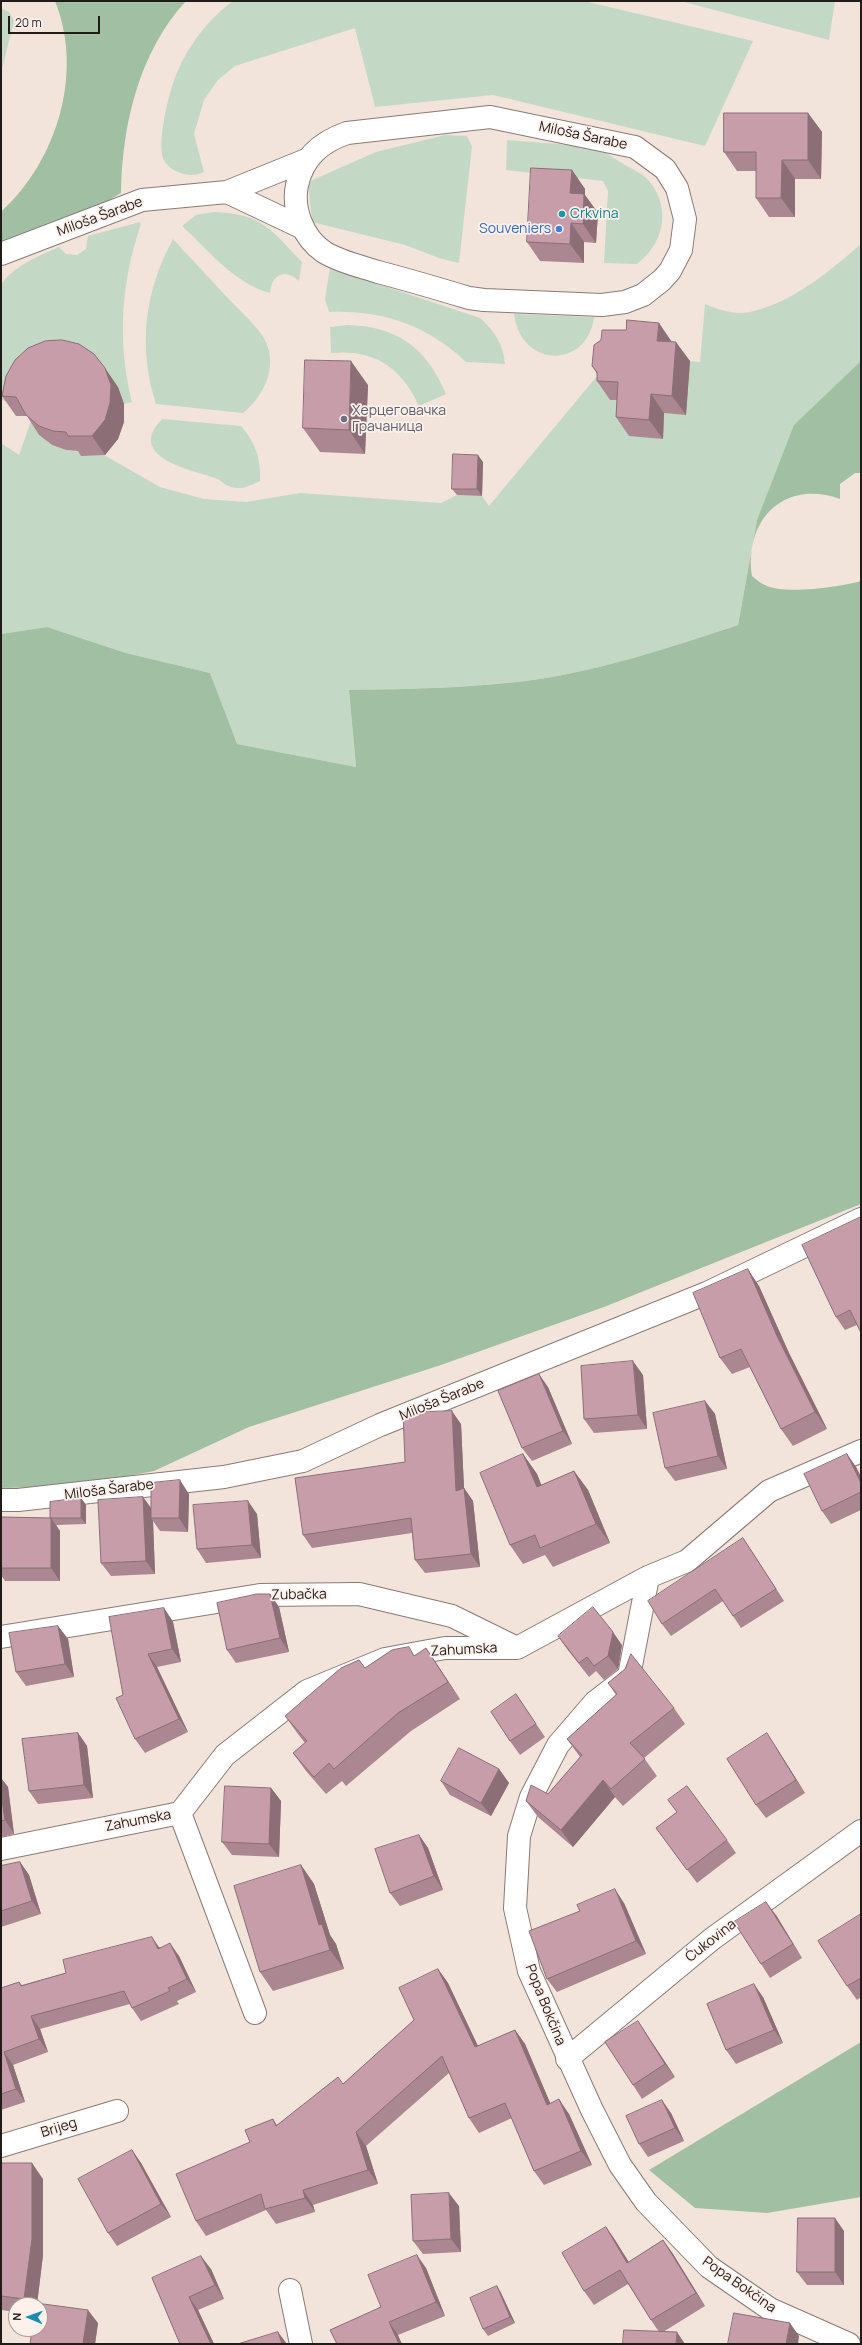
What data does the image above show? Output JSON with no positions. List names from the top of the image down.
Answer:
{
  "streets": {
    "street": [
      "Miloša Šarabe",
      "Zubačka",
      "Zahumska",
      "Ćukovina",
      "Popa Bokčina",
      "Brijeg"
    ]
  },
  "crossings": [
    ["Zubačka", "Zahumska"],
    ["Zahumska", "Popa Bokčina"],
    ["Ćukovina", "Popa Bokčina"]
  ],
  "places": ["Crkvina", "Souveniers", "Херцеговачка Грачаница"],
  "scale_bar": "20 m",
  "north": "left"
}
